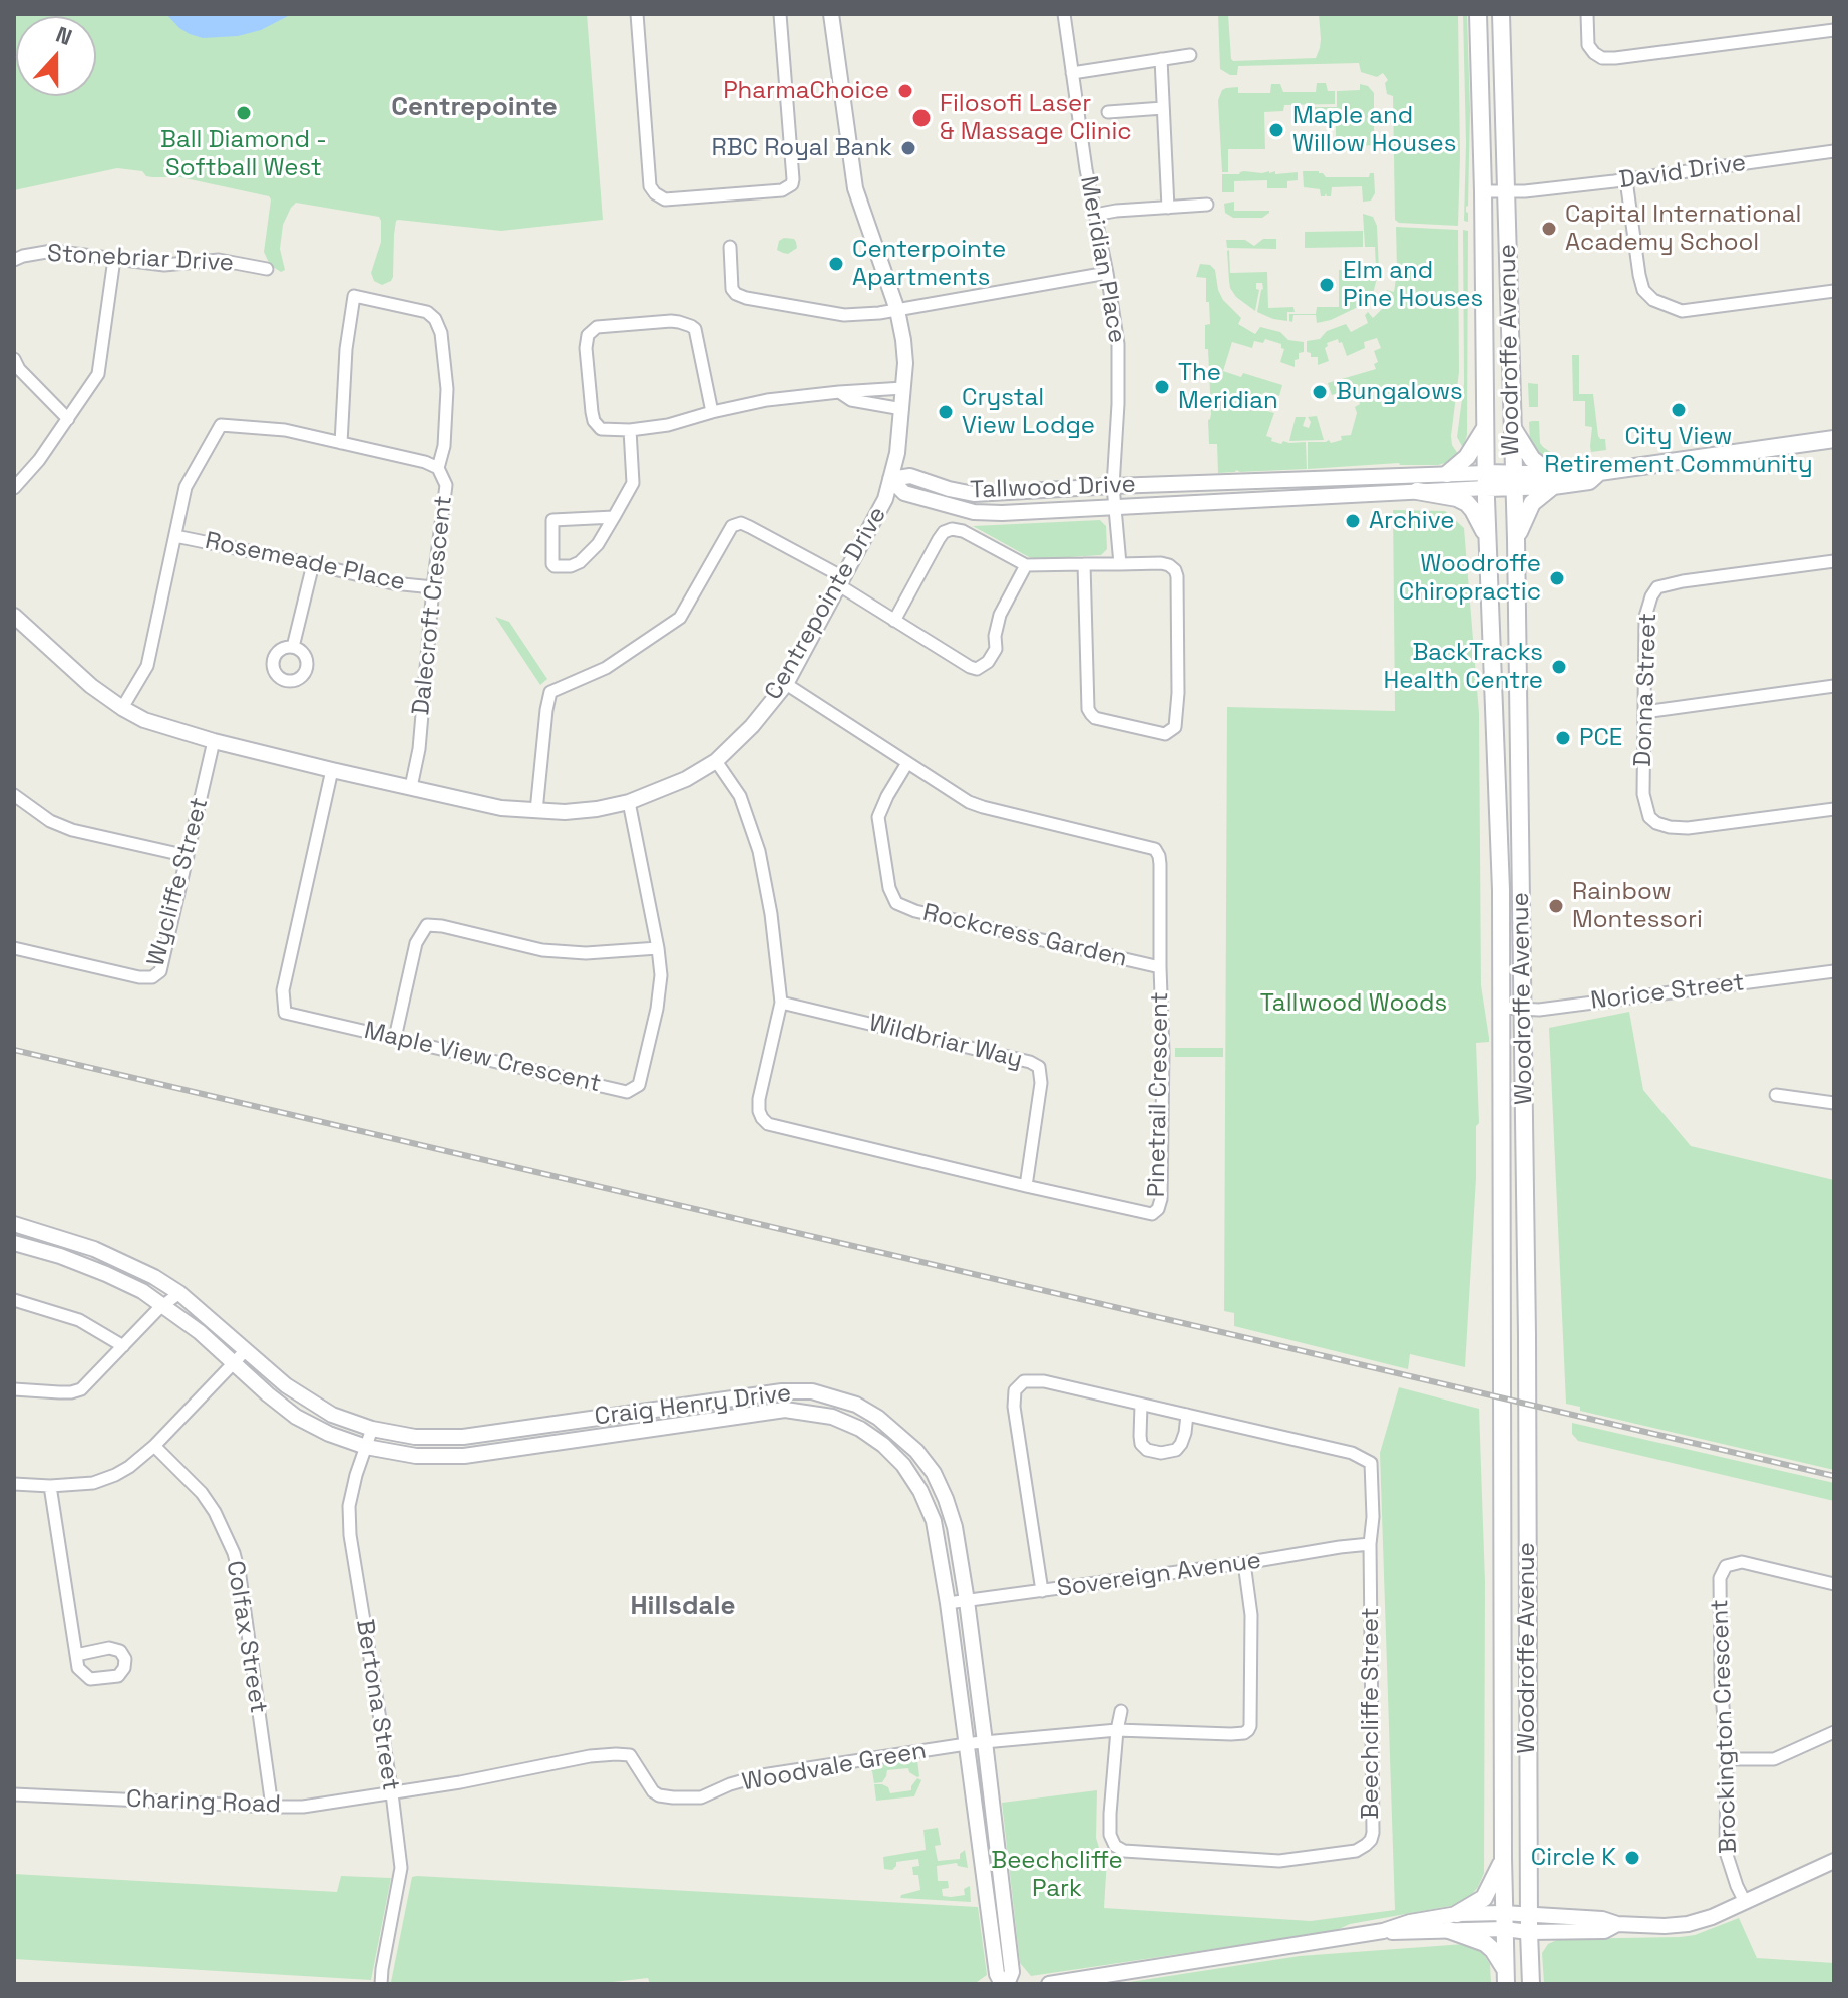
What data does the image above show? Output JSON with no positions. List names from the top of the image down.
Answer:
{
  "streets": {
    "main road": ["Woodroffe Avenue", "Tallwood Drive"],
    "street": [
      "David Drive",
      "Stonebriar Drive",
      "Meridian Place",
      "Rosemeade Place",
      "Centrepointe Drive",
      "Dalecroft Crescent",
      "Donna Street",
      "Wycliffe Street",
      "Rockcress Garden",
      "Norice Street",
      "Wildbriar Way",
      "Maple View Crescent",
      "Pinetrail Crescent",
      "Craig Henry Drive",
      "Sovereign Avenue",
      "Colfax Street",
      "Bertona Street",
      "Beechcliffe Street",
      "Brockington Crescent",
      "Woodvale Green",
      "Charing Road"
    ]
  },
  "crossings": [
    ["David Drive", "Woodroffe Avenue"],
    ["Meridian Place", "Tallwood Drive"],
    ["Woodroffe Avenue", "Tallwood Drive"],
    ["Woodroffe Avenue", "Norice Street"],
    ["Tallwood Drive", "Centrepointe Drive"],
    ["Rosemeade Place", "Dalecroft Crescent"],
    ["Centrepointe Drive", "Dalecroft Crescent"],
    ["Centrepointe Drive", "Wycliffe Street"],
    ["Centrepointe Drive", "Maple View Crescent"],
    ["Centrepointe Drive", "Pinetrail Crescent"],
    ["Rockcress Garden", "Pinetrail Crescent"],
    ["Wildbriar Way", "Pinetrail Crescent"],
    ["Craig Henry Drive", "Sovereign Avenue"],
    ["Craig Henry Drive", "Bertona Street"],
    ["Craig Henry Drive", "Woodvale Green"],
    ["Sovereign Avenue", "Beechcliffe Street"],
    ["Colfax Street", "Charing Road"],
    ["Bertona Street", "Woodvale Green"],
    ["Bertona Street", "Charing Road"],
    ["Woodvale Green", "Charing Road"]
  ],
  "districts": ["Centrepointe", "Hillsdale"],
  "parks": ["Tallwood Woods", "Beechcliffe Park"],
  "places": [
    "PharmaChoice",
    "Ball Diamond - Softball West",
    "Filosofi Laser & Massage Clinic",
    "Maple and Willow Houses",
    "RBC Royal Bank",
    "Capital International Academy School",
    "Centerpointe Apartments",
    "Elm and Pine Houses",
    "The Meridian",
    "Bungalows",
    "City View Retirement Community",
    "Crystal View Lodge",
    "Archive",
    "Woodroffe Chiropractic",
    "BackTracks Health Centre",
    "PCE",
    "Rainbow Montessori",
    "Circle K"
  ],
  "north": "top"
}
